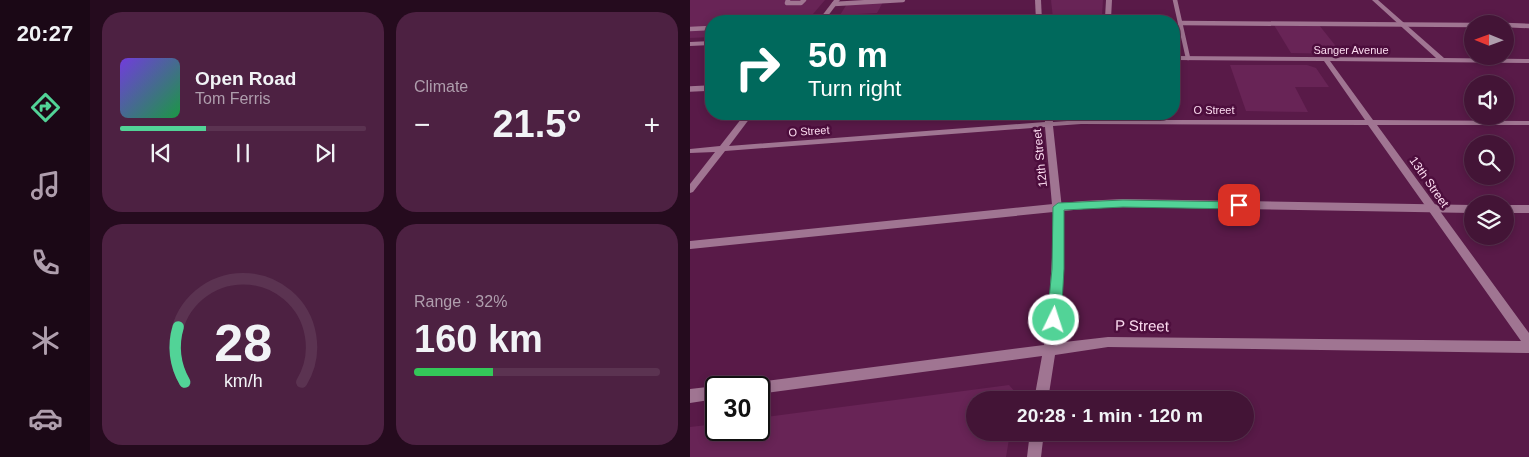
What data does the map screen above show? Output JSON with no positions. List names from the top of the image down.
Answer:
{
  "streets": {
    "street": [
      "Sanger Avenue",
      "O Street",
      "12th Street",
      "13th Street",
      "P Street"
    ]
  },
  "crossings": [
    ["Sanger Avenue", "13th Street"],
    ["O Street", "13th Street"],
    ["12th Street", "P Street"]
  ],
  "north": "left",
  "page": {
    "tabs": "20:27",
    "tile": [
      "Climate",
      ["Range · 32%", "160 km"]
    ],
    "turn": ["50 m", "Turn right"],
    "song": ["Open Road", "Tom Ferris"],
    "heat": ["−", "21.5°", "+"],
    "limit": "30",
    "trip": "20:28 · 1 min · 120 m",
    "gauge": ["28", "km/h"]
  }
}
